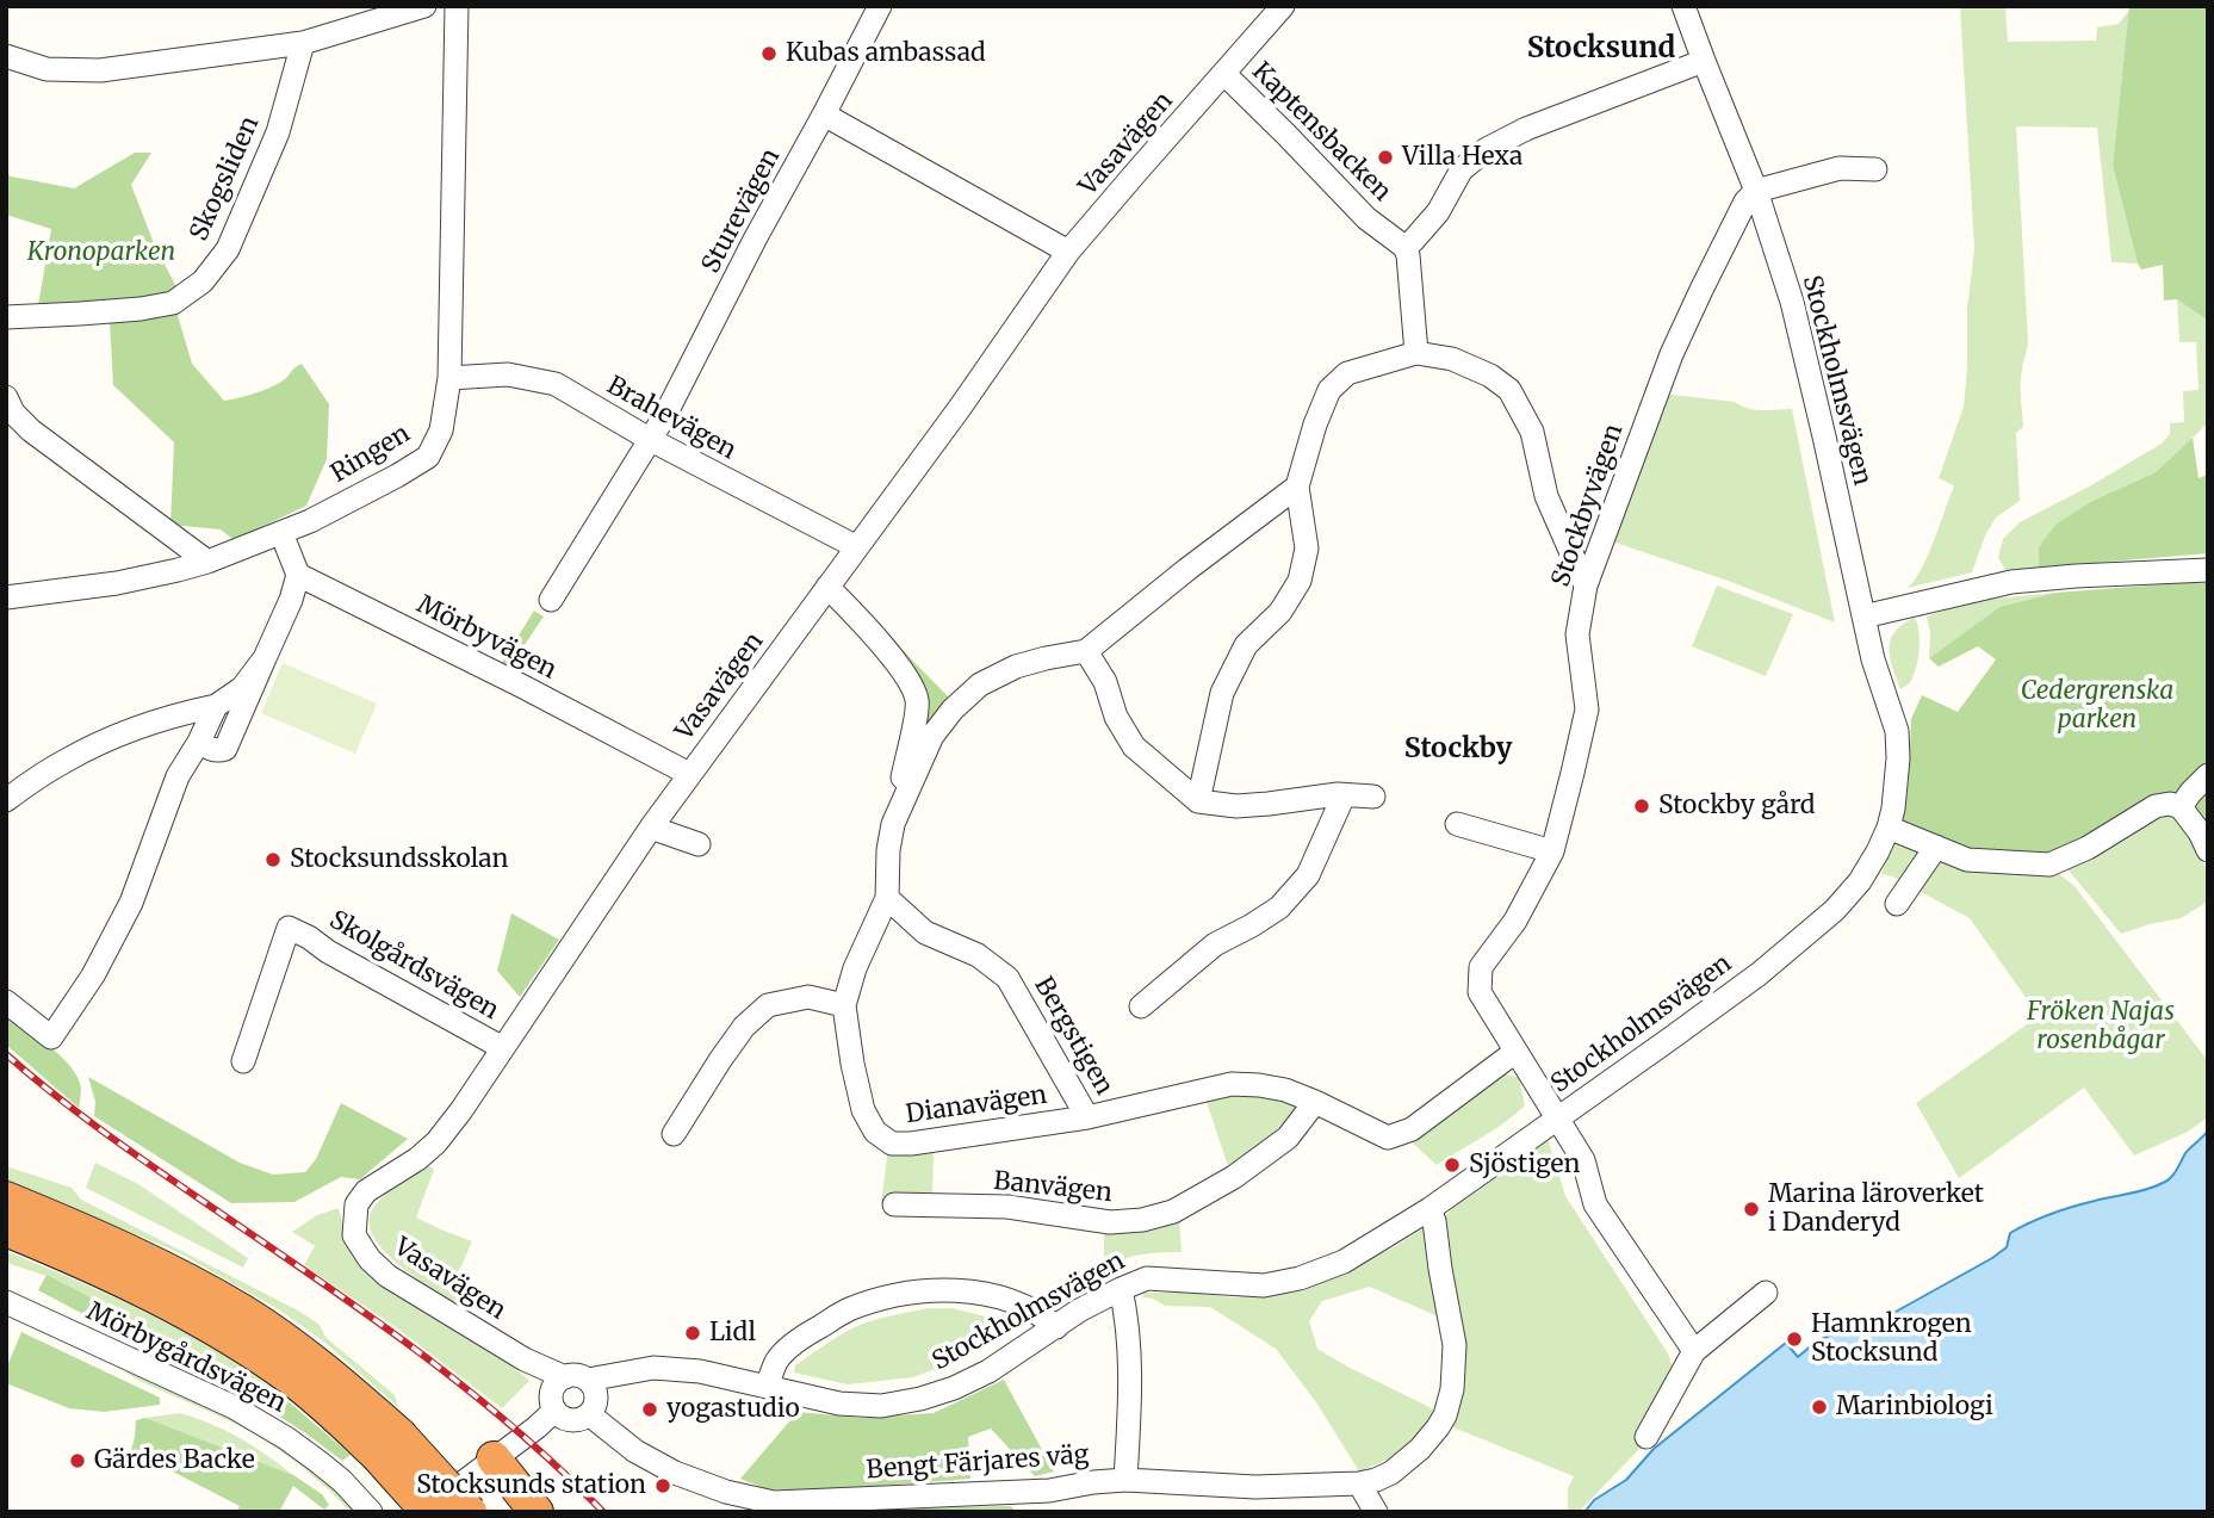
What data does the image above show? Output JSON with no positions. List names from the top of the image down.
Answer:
{
  "streets": {
    "street": [
      "Kaptensbacken",
      "Vasavägen",
      "Skogsliden",
      "Sturevägen",
      "Stockholmsvägen",
      "Brahevägen",
      "Ringen",
      "Stockbyvägen",
      "Mörbyvägen",
      "Skolgårdsvägen",
      "Bergstigen",
      "Dianavägen",
      "Banvägen",
      "Mörbygårdsvägen",
      "Bengt Färjares väg"
    ]
  },
  "crossings": [
    ["Kaptensbacken", "Vasavägen"],
    ["Vasavägen", "Stockholmsvägen"],
    ["Vasavägen", "Brahevägen"],
    ["Vasavägen", "Mörbyvägen"],
    ["Vasavägen", "Skolgårdsvägen"],
    ["Vasavägen", "Bengt Färjares väg"],
    ["Sturevägen", "Brahevägen"],
    ["Stockholmsvägen", "Stockbyvägen"],
    ["Stockholmsvägen", "Bengt Färjares väg"],
    ["Brahevägen", "Ringen"],
    ["Stockbyvägen", "Bergstigen"],
    ["Bergstigen", "Dianavägen"],
    ["Bergstigen", "Banvägen"]
  ],
  "districts": ["Stocksund", "Stockby"],
  "parks": ["Kronoparken", "Cedergrenska parken", "Fröken Najas rosenbågar"],
  "places": [
    "Kubas ambassad",
    "Villa Hexa",
    "Stockby gård",
    "Stocksundsskolan",
    "Sjöstigen",
    "Marina läroverket i Danderyd",
    "Lidl",
    "Hamnkrogen Stocksund",
    "Marinbiologi",
    "yogastudio",
    "Gärdes Backe",
    "Stocksunds station"
  ]
}
